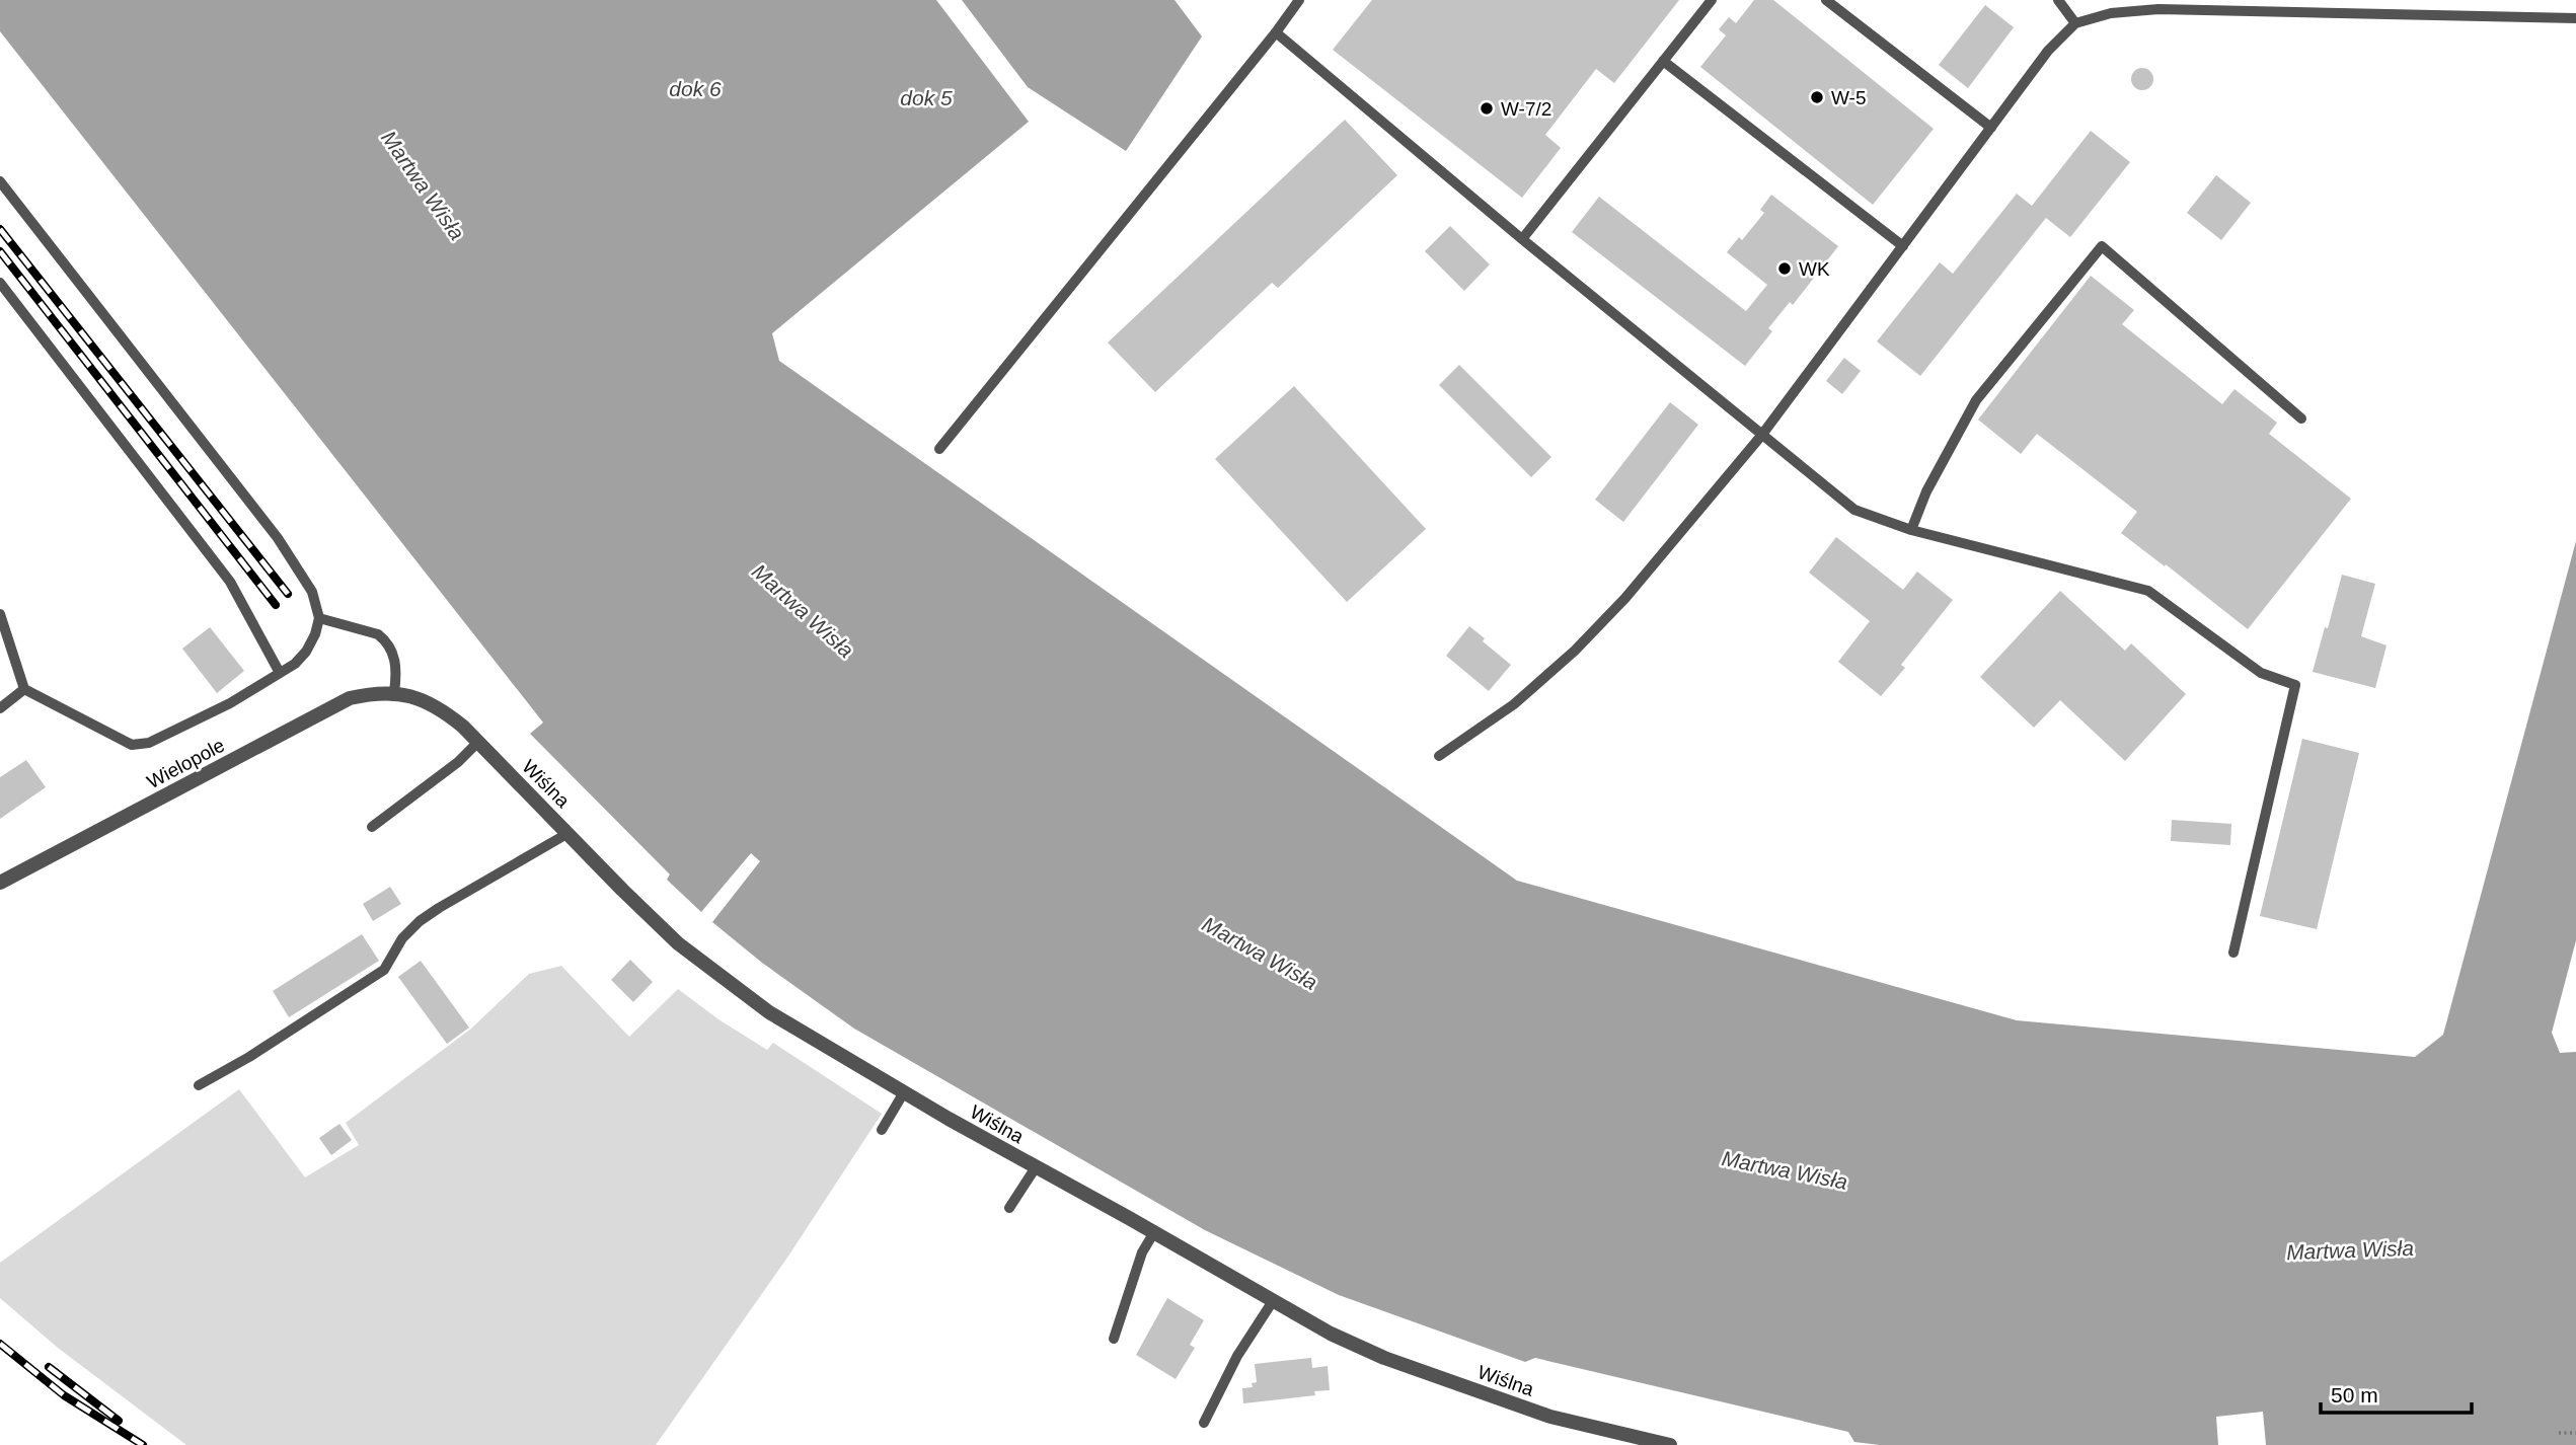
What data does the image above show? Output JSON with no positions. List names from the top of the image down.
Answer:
{
  "streets": {
    "street": ["Wielopole", "Wiślna"]
  },
  "crossings": [
    ["Wielopole", "Wiślna"]
  ],
  "water": ["dok 6", "dok 5", "Martwa Wisła"],
  "places": ["W-5", "W-7/2", "WK"],
  "scale_bar": "50 m"
}
